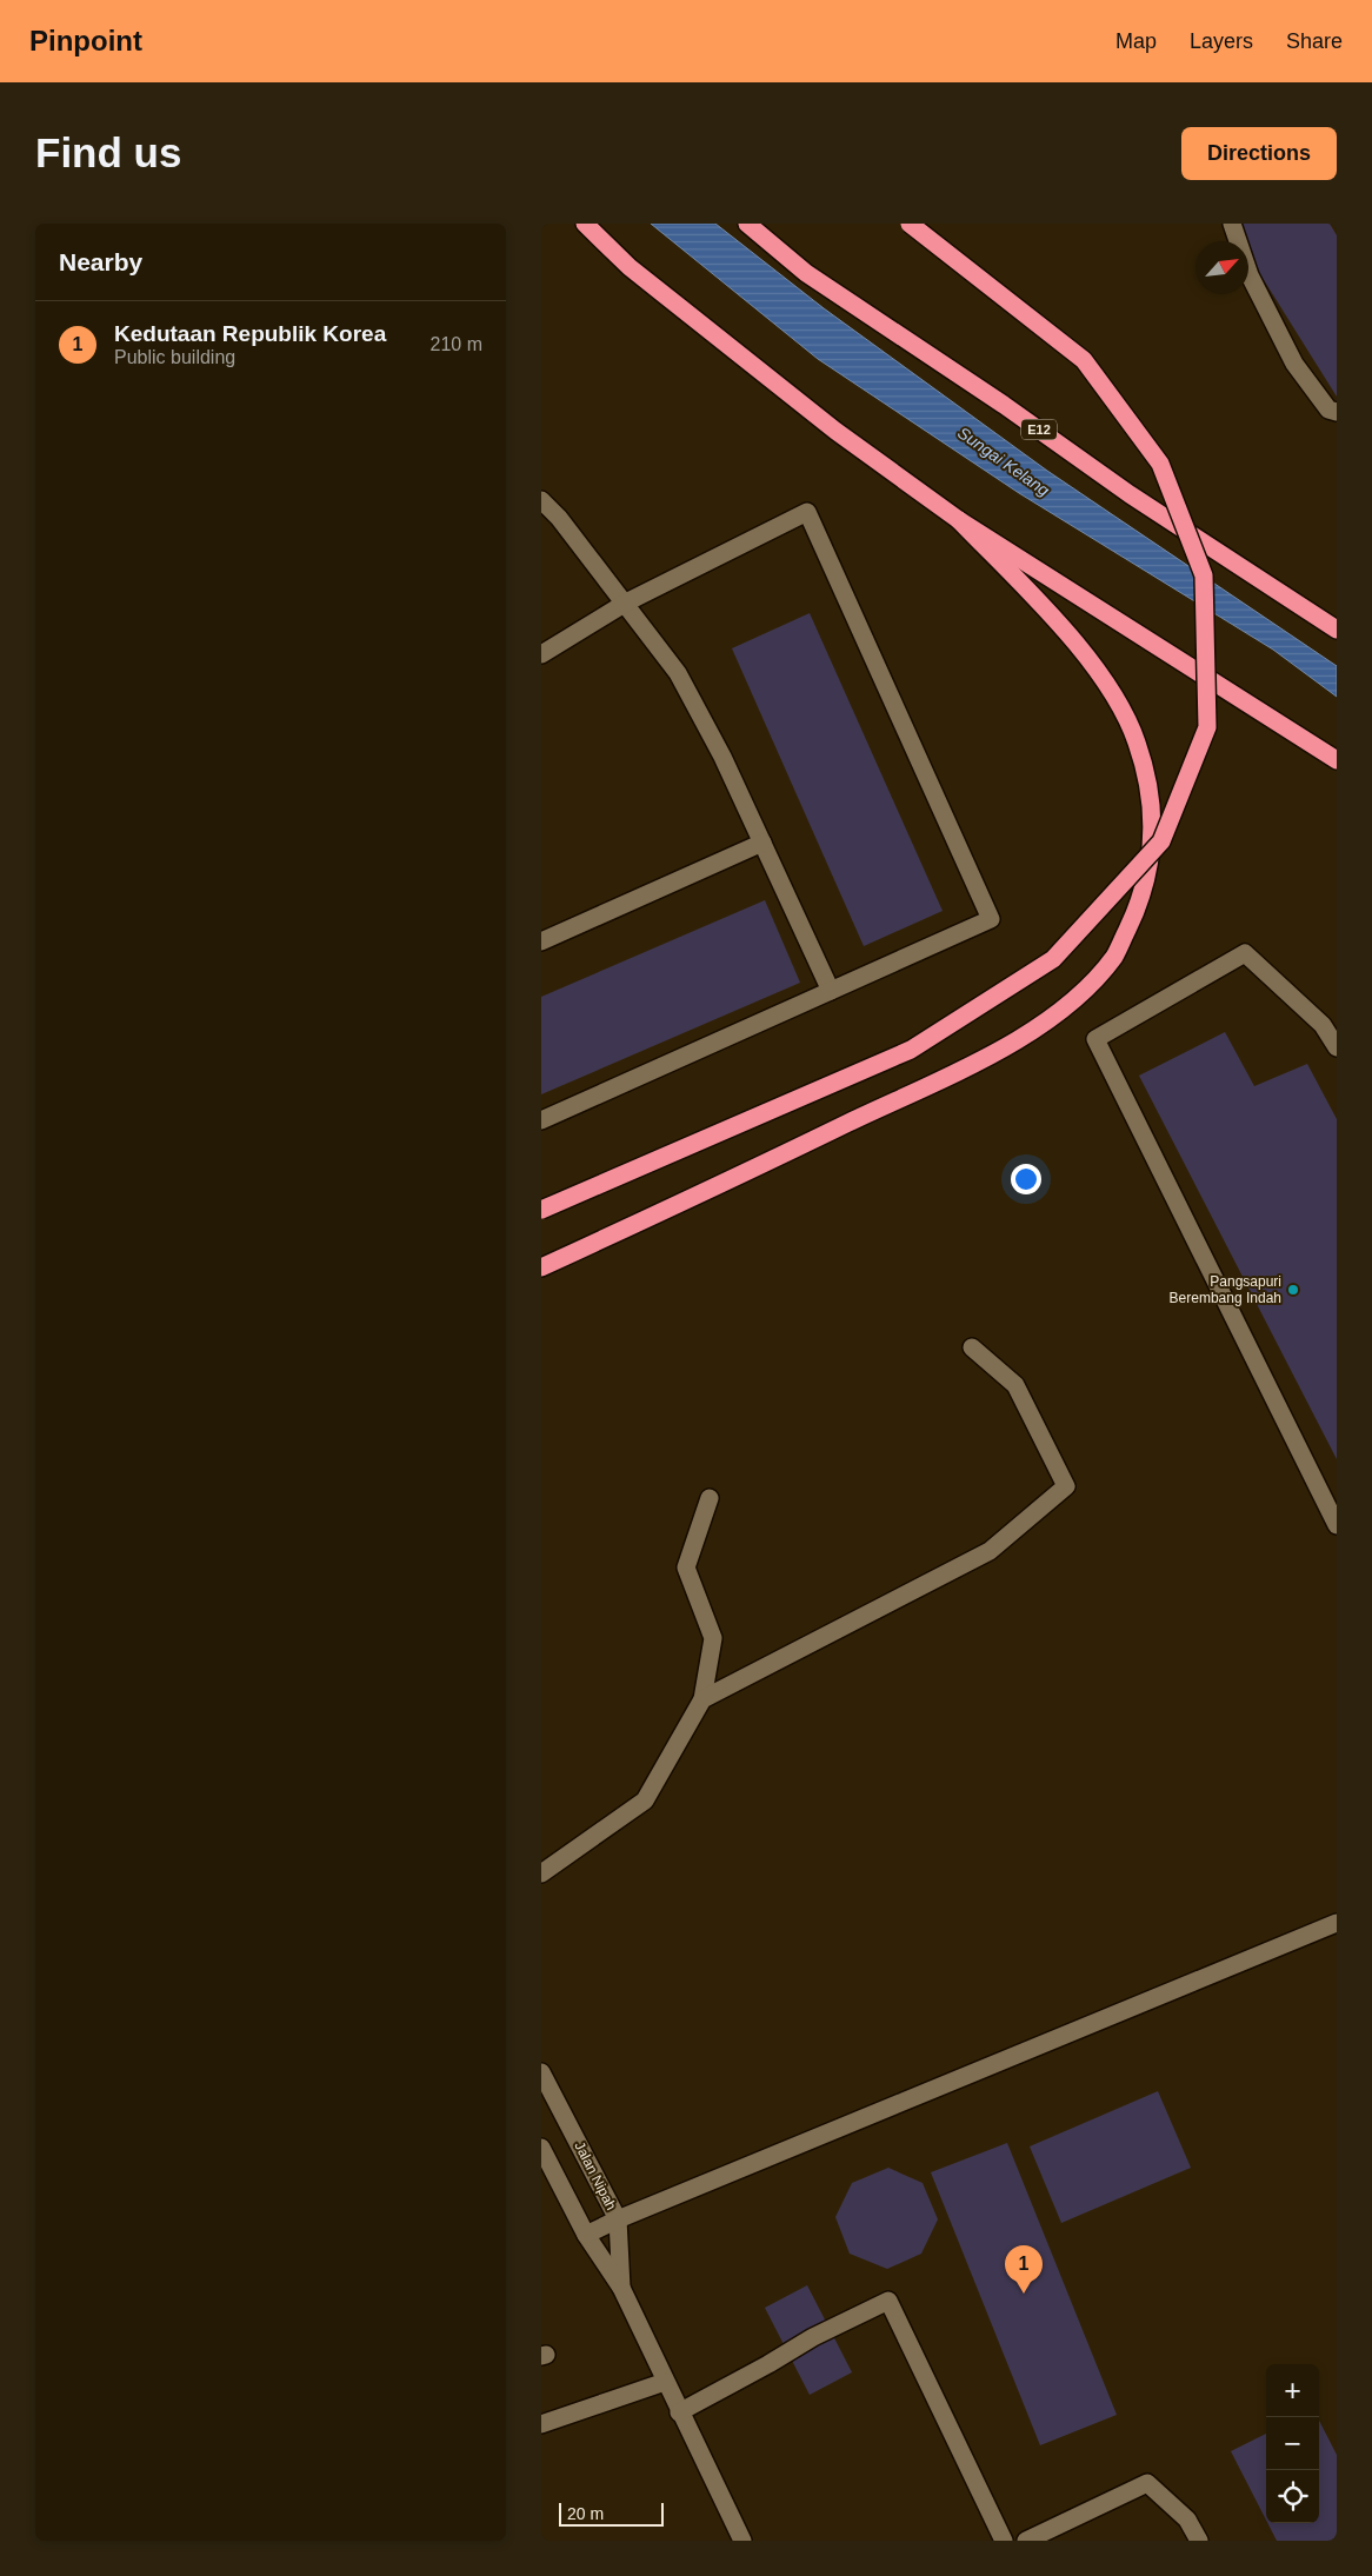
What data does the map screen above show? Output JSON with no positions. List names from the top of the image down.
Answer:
{
  "streets": {
    "highway": ["E12"],
    "street": ["Jalan Nipah"]
  },
  "water": ["Sungai Kelang"],
  "places": ["Pangsapuri Berembang Indah"],
  "scale_bar": "20 m",
  "north": "top right",
  "page": {
    "header": "Pinpoint",
    "nav": ["Map", "Layers", "Share"],
    "buttons": "Directions",
    "title": "Find us",
    "heading": "Nearby",
    "list": [
      {
        "mark": "1",
        "name": "Kedutaan Republik Korea",
        "note": "Public building",
        "value": "210 m"
      }
    ],
    "pins": "1",
    "map_buttons": ["+", "−"],
    "scale": "20 m"
  }
}
